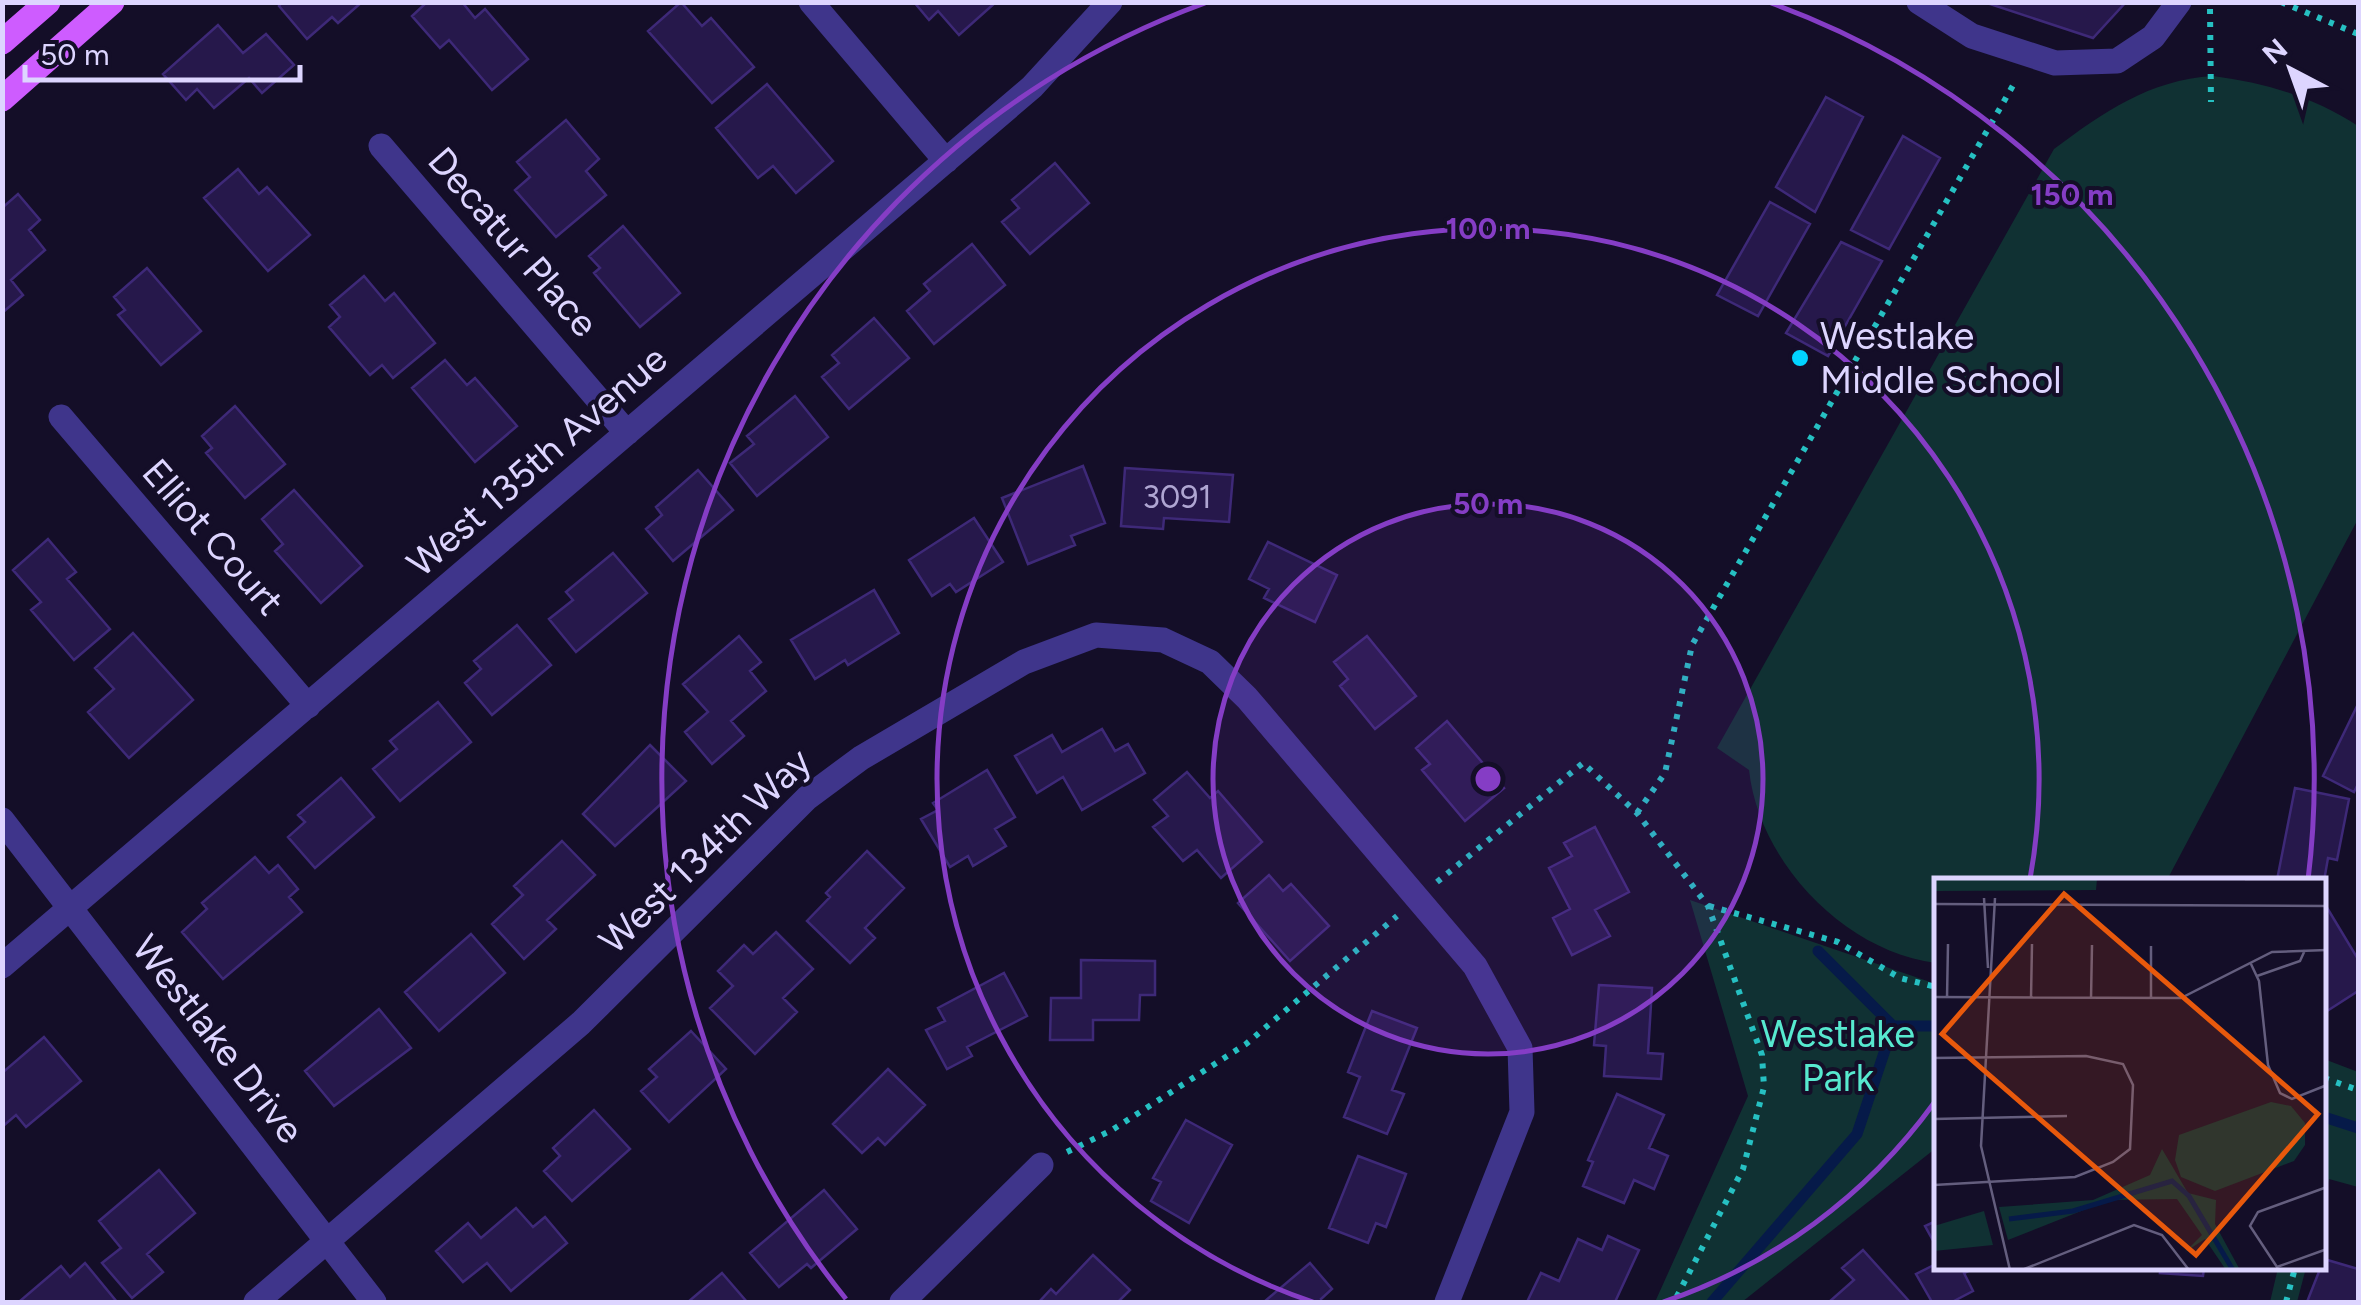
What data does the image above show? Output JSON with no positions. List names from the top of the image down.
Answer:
{
  "streets": {
    "street": [
      "Decatur Place",
      "West 135th Avenue",
      "Elliot Court",
      "West 134th Way",
      "Westlake Drive"
    ]
  },
  "crossings": [
    ["Decatur Place", "West 135th Avenue"],
    ["West 135th Avenue", "Elliot Court"],
    ["West 135th Avenue", "Westlake Drive"],
    ["West 134th Way", "Westlake Drive"]
  ],
  "parks": ["Westlake Park"],
  "places": ["Westlake Middle School"],
  "house_numbers": ["3091"],
  "scale_bar": "50 m",
  "north": "top left",
  "rings": ["150 m", "100 m", "50 m"]
}
